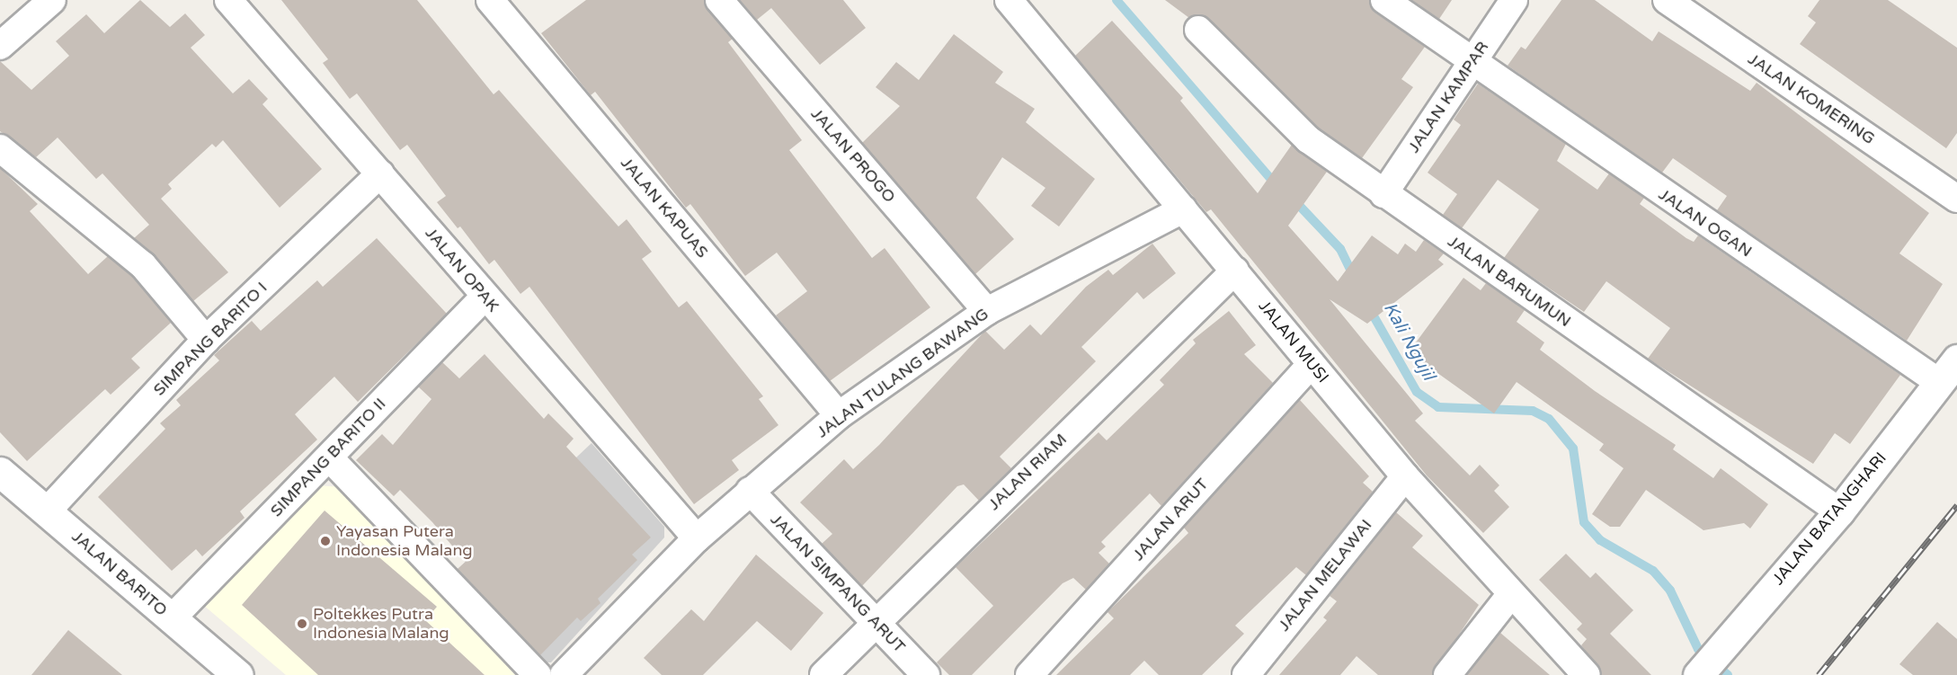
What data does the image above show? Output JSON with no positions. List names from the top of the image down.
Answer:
{
  "streets": {
    "street": [
      "JALAN KAMPAR",
      "JALAN KOMERING",
      "JALAN PROGO",
      "JALAN KAPUAS",
      "JALAN OGAN",
      "JALAN OPAK",
      "JALAN BARUMUN",
      "SIMPANG BARITO I",
      "JALAN MUSI",
      "JALAN TULANG BAWANG",
      "SIMPANG BARITO II",
      "JALAN RIAM",
      "JALAN BATANGHARI",
      "JALAN ARUT",
      "JALAN BARITO",
      "JALAN MELAWAI",
      "JALAN SIMPANG ARUT"
    ]
  },
  "crossings": [
    ["JALAN KAMPAR", "JALAN OGAN"],
    ["JALAN KAMPAR", "JALAN BARUMUN"],
    ["JALAN PROGO", "JALAN TULANG BAWANG"],
    ["JALAN KAPUAS", "JALAN TULANG BAWANG"],
    ["JALAN OGAN", "JALAN BATANGHARI"],
    ["JALAN OPAK", "SIMPANG BARITO I"],
    ["JALAN OPAK", "JALAN TULANG BAWANG"],
    ["JALAN OPAK", "SIMPANG BARITO II"],
    ["JALAN BARUMUN", "JALAN BATANGHARI"],
    ["SIMPANG BARITO I", "JALAN BARITO"],
    ["JALAN MUSI", "JALAN TULANG BAWANG"],
    ["JALAN MUSI", "JALAN RIAM"],
    ["JALAN MUSI", "JALAN ARUT"],
    ["JALAN MUSI", "JALAN MELAWAI"],
    ["JALAN TULANG BAWANG", "JALAN SIMPANG ARUT"],
    ["SIMPANG BARITO II", "JALAN BARITO"],
    ["JALAN RIAM", "JALAN SIMPANG ARUT"]
  ],
  "water": ["Kali Ngujil"],
  "places": ["Yayasan Putera Indonesia Malang", "Poltekkes Putra Indonesia Malang"]
}
